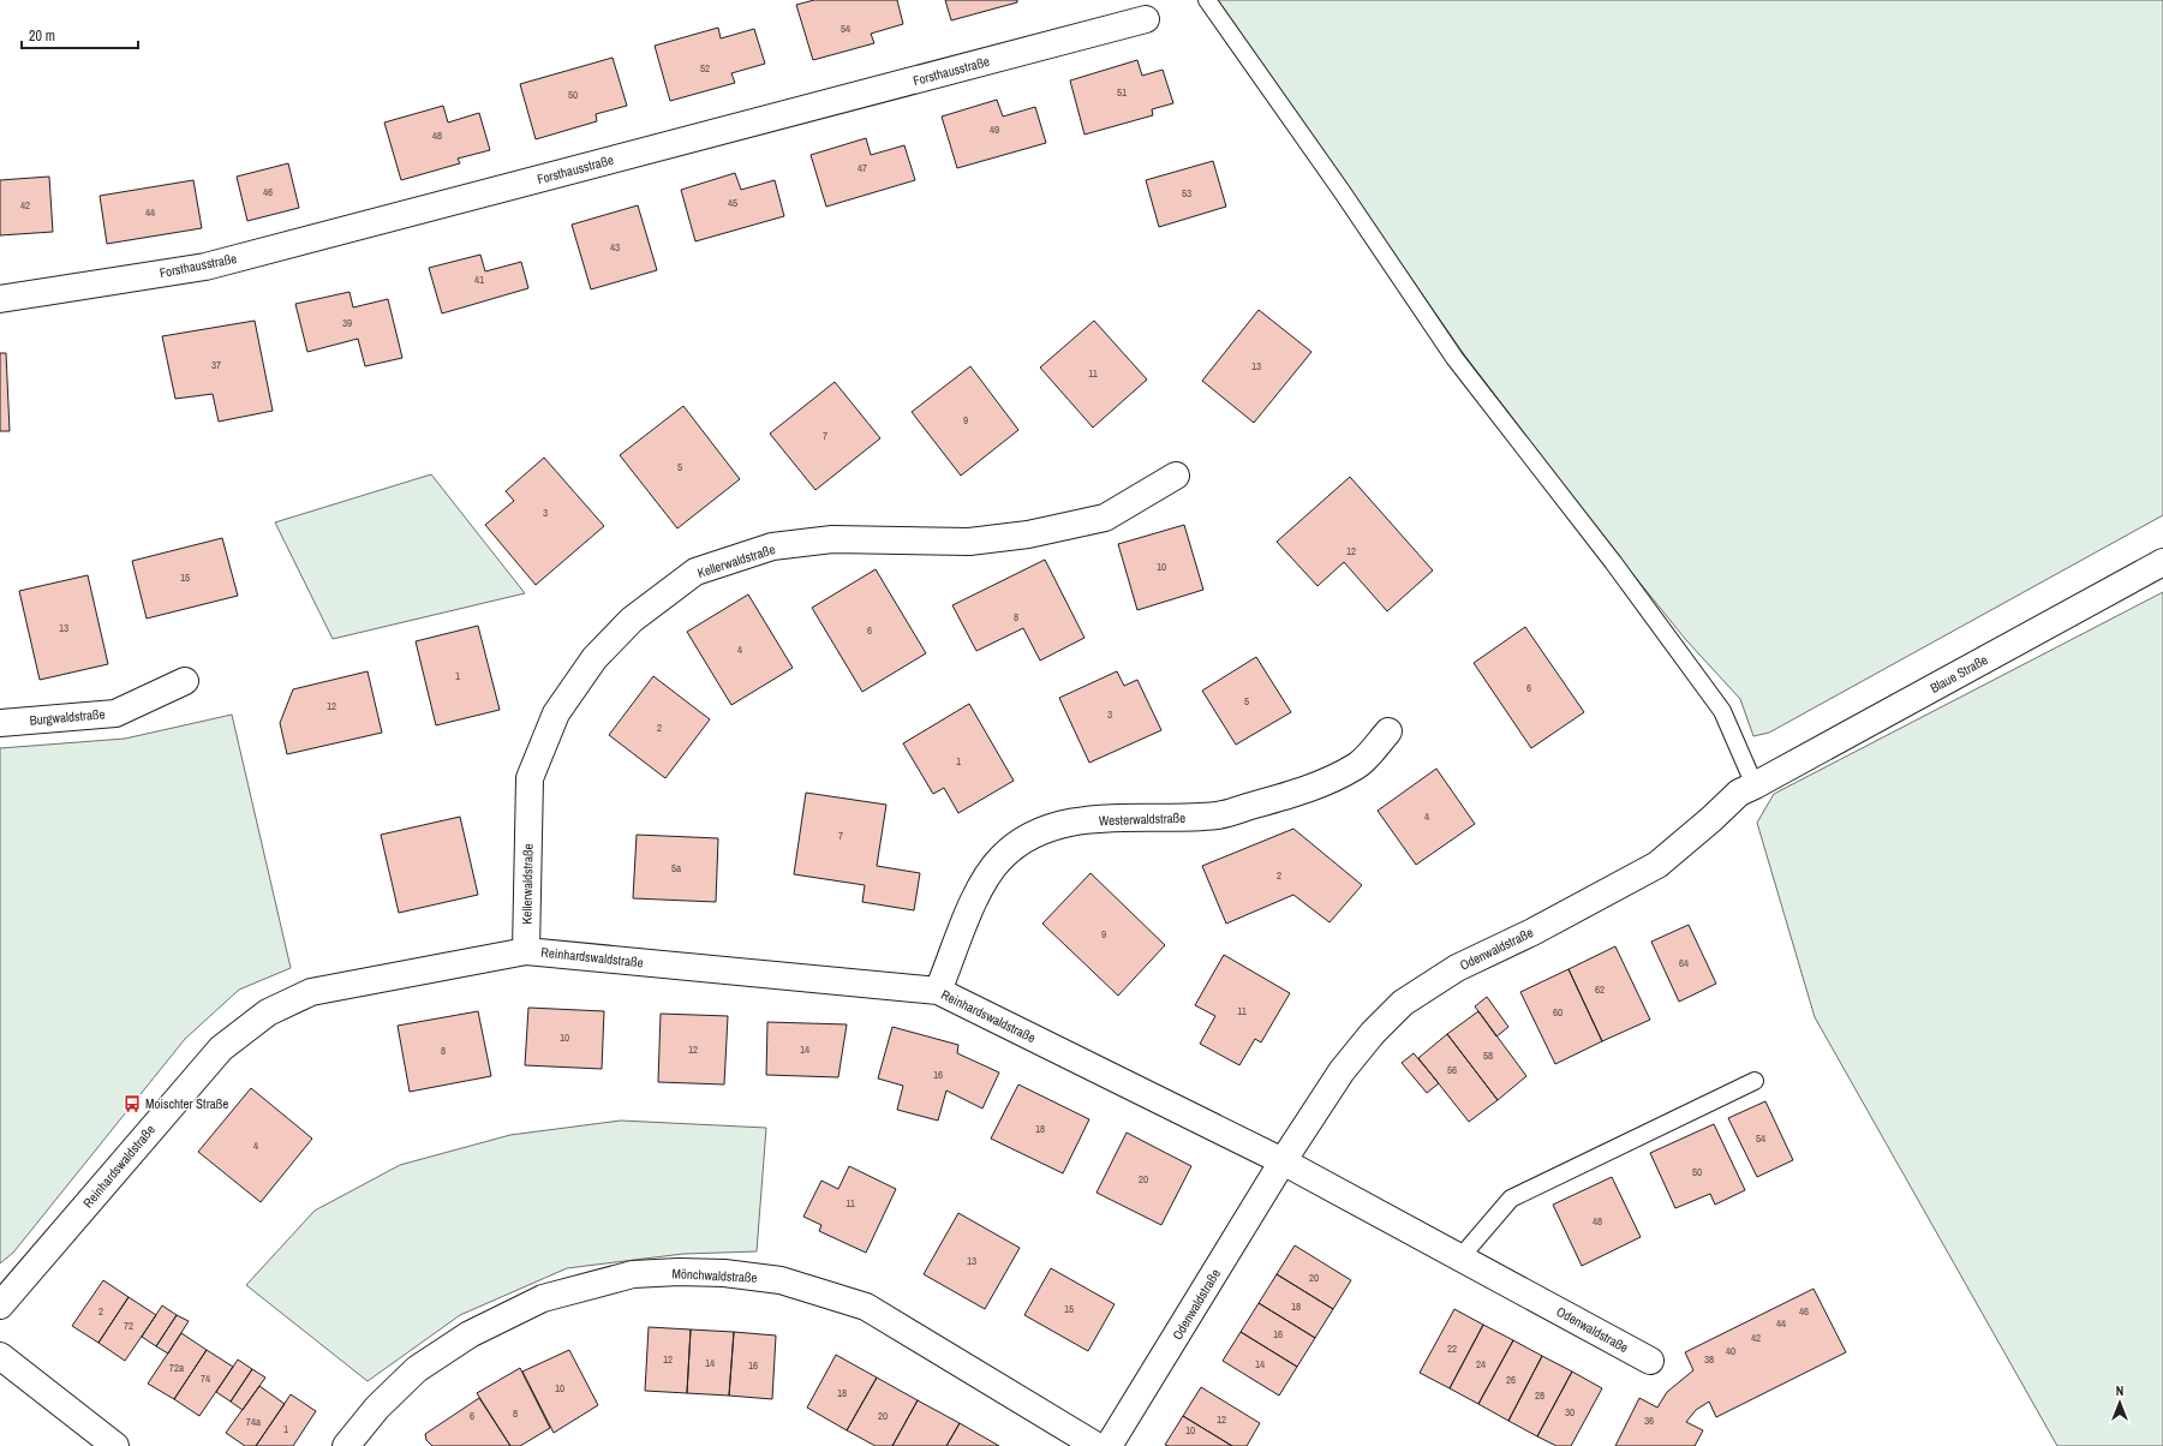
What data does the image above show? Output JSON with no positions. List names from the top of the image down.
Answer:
{
  "streets": {
    "street": [
      "Forsthausstraße",
      "Kellerwaldstraße",
      "Blaue Straße",
      "Burgwaldstraße",
      "Westerwaldstraße",
      "Odenwaldstraße",
      "Reinhardswaldstraße",
      "Mönchwaldstraße"
    ]
  },
  "crossings": [
    ["Kellerwaldstraße", "Reinhardswaldstraße"],
    ["Blaue Straße", "Odenwaldstraße"],
    ["Westerwaldstraße", "Reinhardswaldstraße"],
    ["Odenwaldstraße", "Reinhardswaldstraße"]
  ],
  "places": {
    "bus stop": ["Moischter Straße"]
  },
  "house_numbers": [
    "54",
    "52",
    "51",
    "50",
    "49",
    "48",
    "47",
    "46",
    "53",
    "45",
    "42",
    "44",
    "43",
    "41",
    "39",
    "37",
    "13",
    "11",
    "9",
    "7",
    "5",
    "3",
    "12",
    "10",
    "15",
    "8",
    "13",
    "6",
    "4",
    "1",
    "6",
    "5",
    "12",
    "3",
    "2",
    "1",
    "4",
    "7",
    "5a",
    "2",
    "9",
    "64",
    "62",
    "11",
    "60",
    "10",
    "12",
    "14",
    "8",
    "58",
    "56",
    "16",
    "18",
    "54",
    "4",
    "50",
    "20",
    "11",
    "48",
    "13",
    "20",
    "18",
    "15",
    "2",
    "46",
    "44",
    "72",
    "16",
    "42",
    "22",
    "40",
    "12",
    "38",
    "14",
    "14",
    "24",
    "16",
    "72a",
    "74",
    "26",
    "10",
    "18",
    "28",
    "30",
    "8",
    "6",
    "20",
    "12",
    "36",
    "74a",
    "1",
    "10"
  ],
  "scale_bar": "20 m",
  "north": "top"
}
